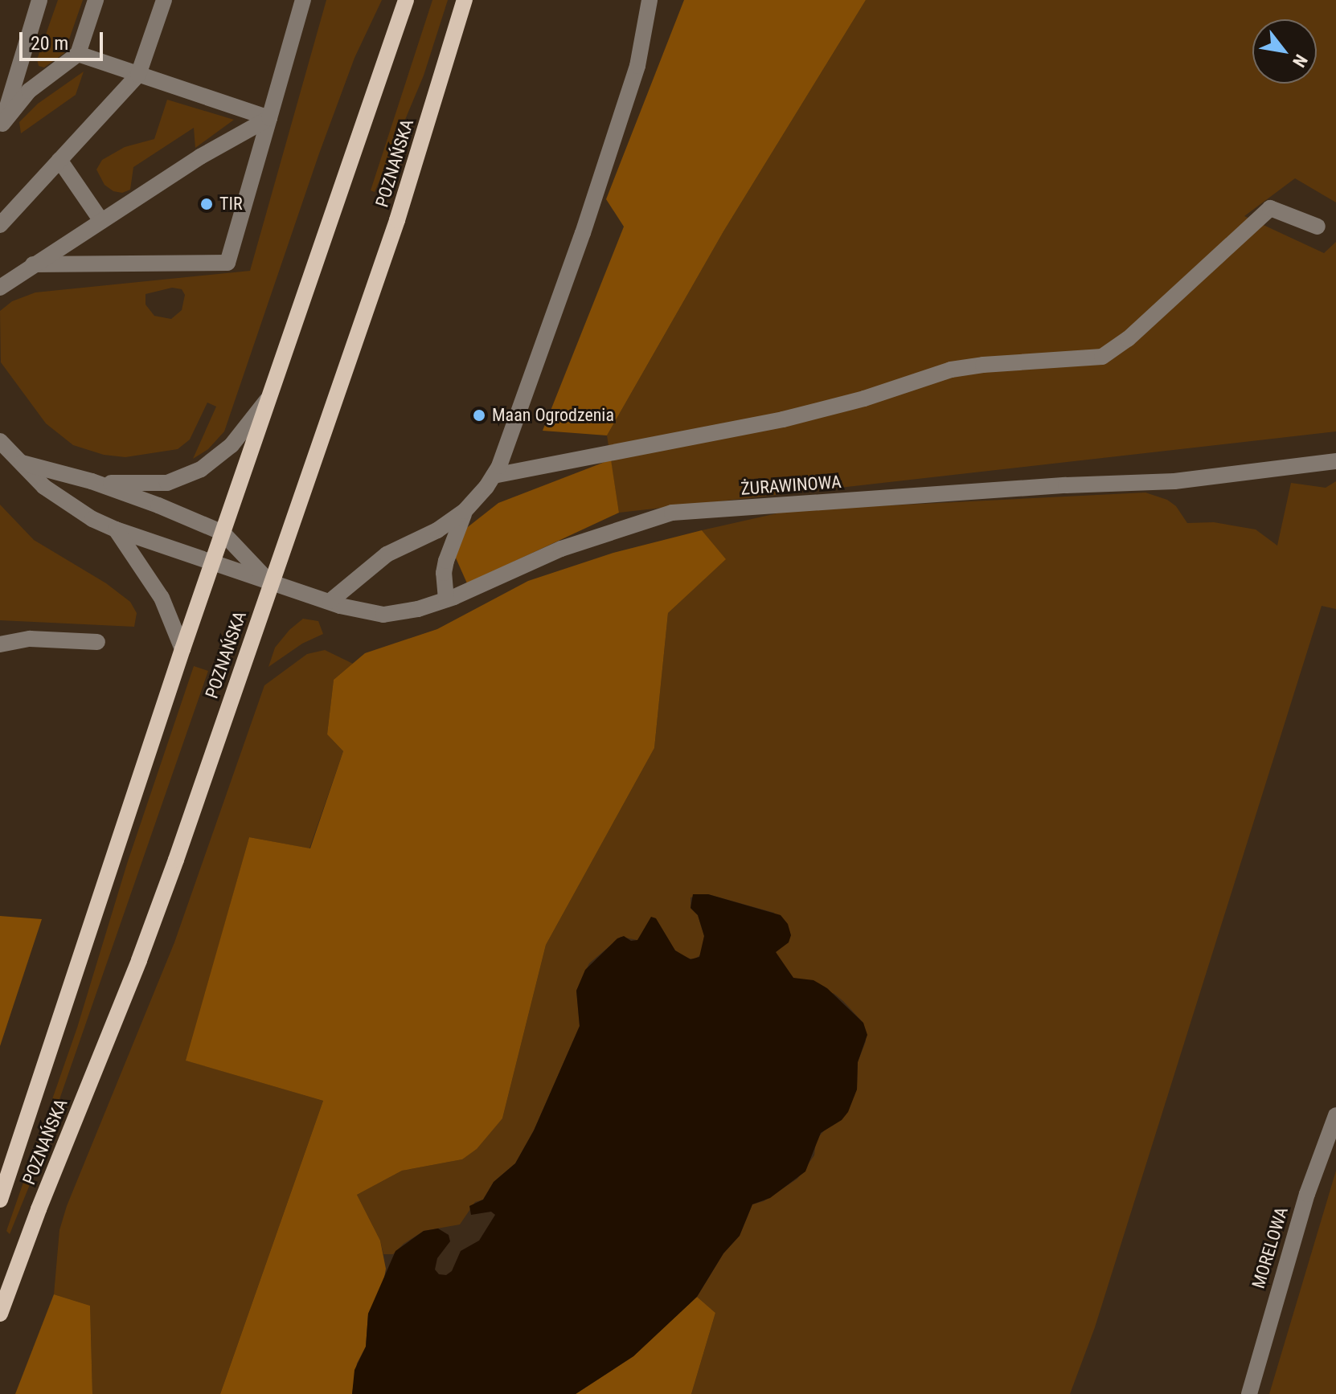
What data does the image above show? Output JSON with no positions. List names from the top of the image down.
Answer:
{
  "streets": {
    "main road": ["POZNAŃSKA"],
    "street": ["ŻURAWINOWA", "MORELOWA"]
  },
  "crossings": [
    ["POZNAŃSKA", "ŻURAWINOWA"]
  ],
  "places": ["TIR", "Maan Ogrodzenia"],
  "scale_bar": "20 m",
  "north": "bottom right"
}
